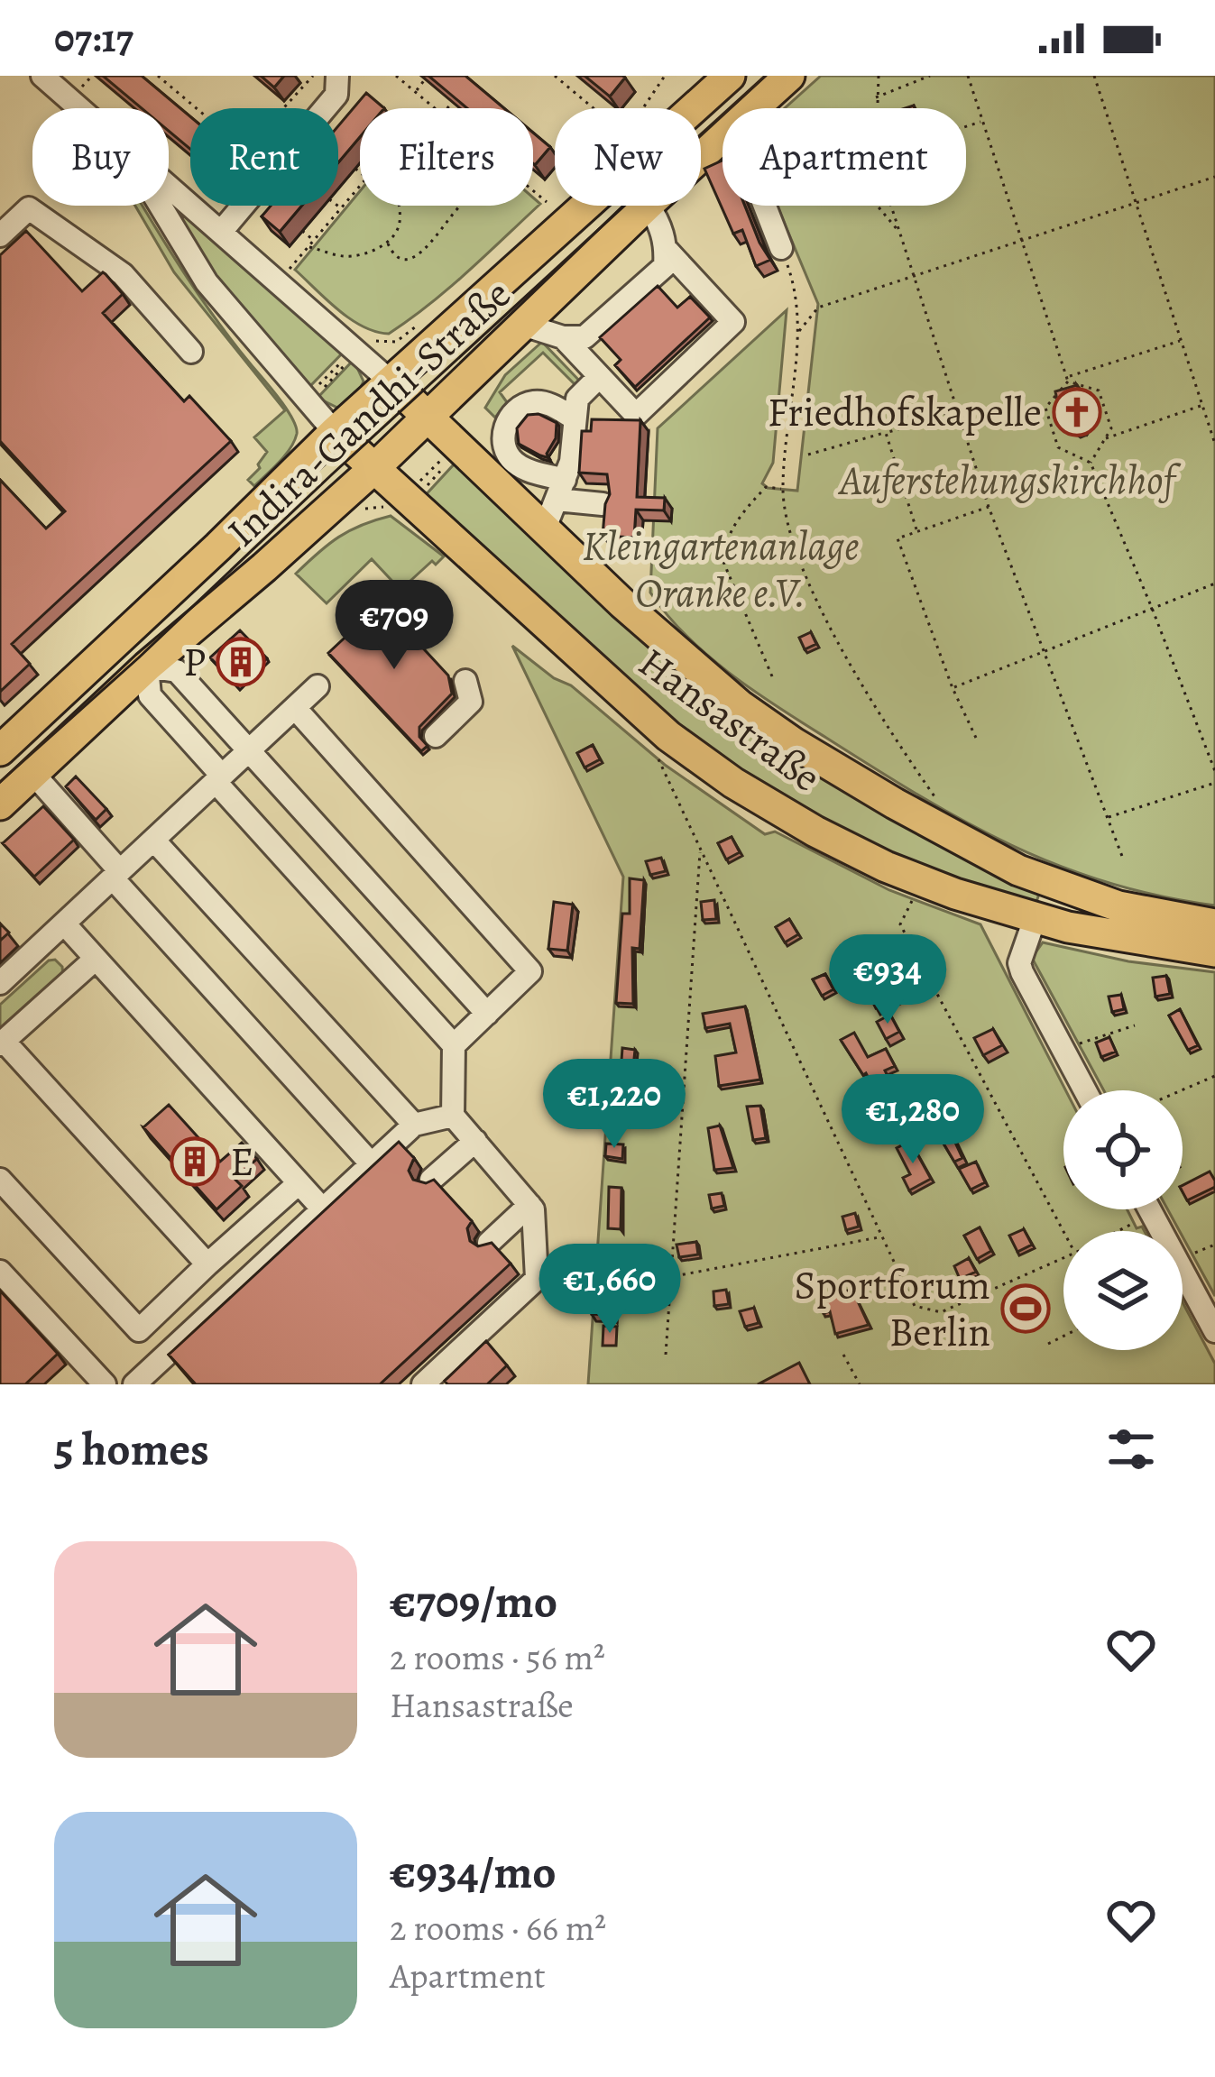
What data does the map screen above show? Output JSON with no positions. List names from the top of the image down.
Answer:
{
  "streets": {
    "main road": ["Indira-Gandhi-Straße", "Hansastraße"]
  },
  "crossings": [
    ["Indira-Gandhi-Straße", "Hansastraße"]
  ],
  "parks": ["Auferstehungskirchhof", "Kleingartenanlage Oranke e.V."],
  "places": {
    "church": ["Friedhofskapelle"],
    "building": ["P", "E"],
    "sports": ["Sportforum Berlin"]
  },
  "page": {
    "status": "07:17",
    "chip": [
      "Buy",
      "Rent",
      "Filters",
      "New",
      "Apartment"
    ],
    "price": [
      "€709",
      "€934",
      "€1,220",
      "€1,280",
      "€1,660"
    ],
    "heading": "5 homes",
    "list": [
      {
        "name": "€709/mo",
        "note": "2 rooms · 56 m² · Hansastraße"
      },
      {
        "name": "€934/mo",
        "note": "2 rooms · 66 m² · Apartment"
      }
    ]
  }
}
